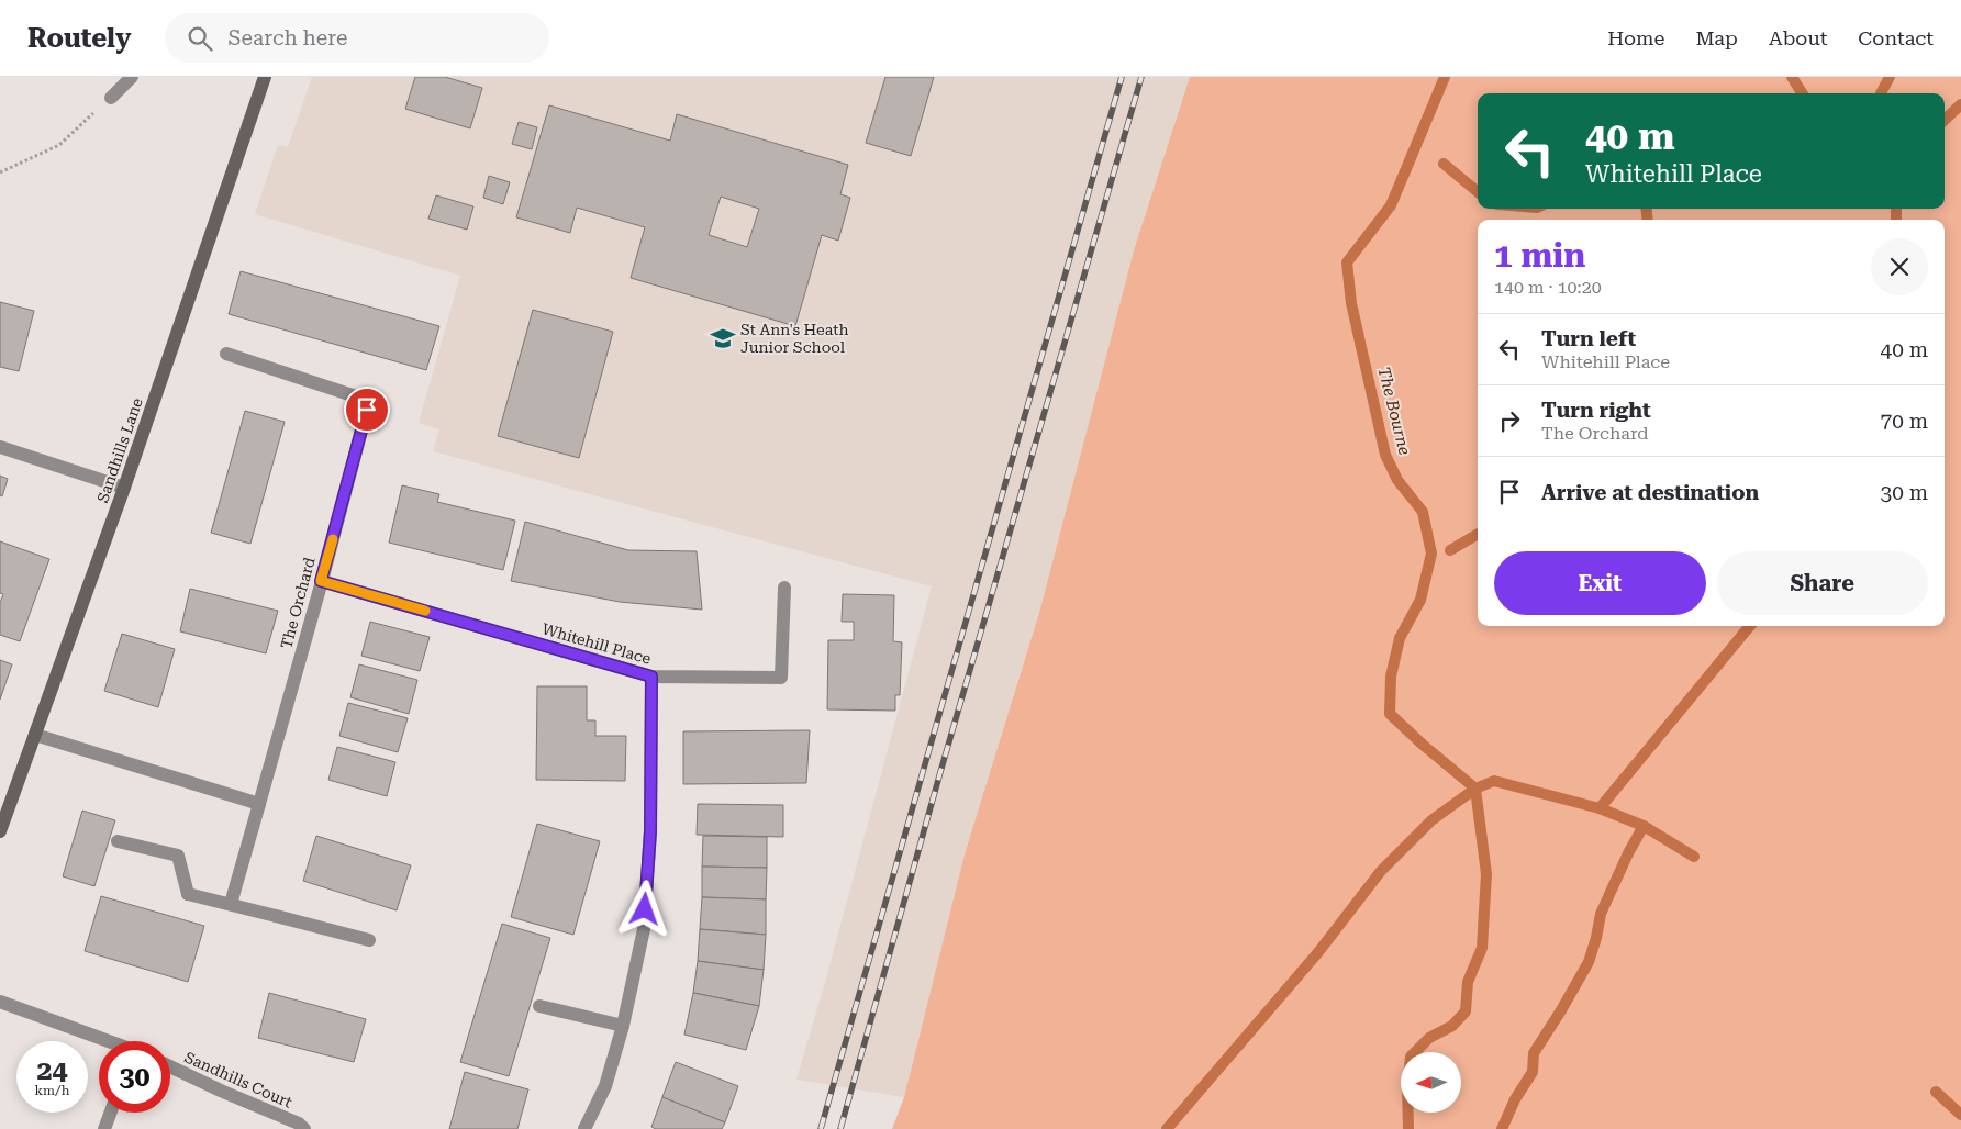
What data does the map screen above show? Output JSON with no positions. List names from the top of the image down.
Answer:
{
  "streets": {
    "main road": ["Sandhills Lane"],
    "street": ["The Orchard", "Whitehill Place", "Sandhills Court"]
  },
  "crossings": [
    ["The Orchard", "Whitehill Place"]
  ],
  "water": ["The Bourne"],
  "places": {
    "school or university": ["St Ann's Heath Junior School"]
  },
  "north": "left",
  "page": {
    "header": "Routely",
    "search": "Search here",
    "nav": [
      "Home",
      "Map",
      "About",
      "Contact"
    ],
    "turn": ["40 m", "Whitehill Place"],
    "heading": ["1 min", "140 m · 10:20"],
    "list": [
      {
        "name": "Turn left",
        "note": "Whitehill Place",
        "value": "40 m"
      },
      {
        "name": "Turn right",
        "note": "The Orchard",
        "value": "70 m"
      },
      {
        "name": "Arrive at destination",
        "value": "30 m"
      }
    ],
    "buttons": ["Exit", "Share"],
    "speed": "24 km/h",
    "limit": "30"
  }
}
